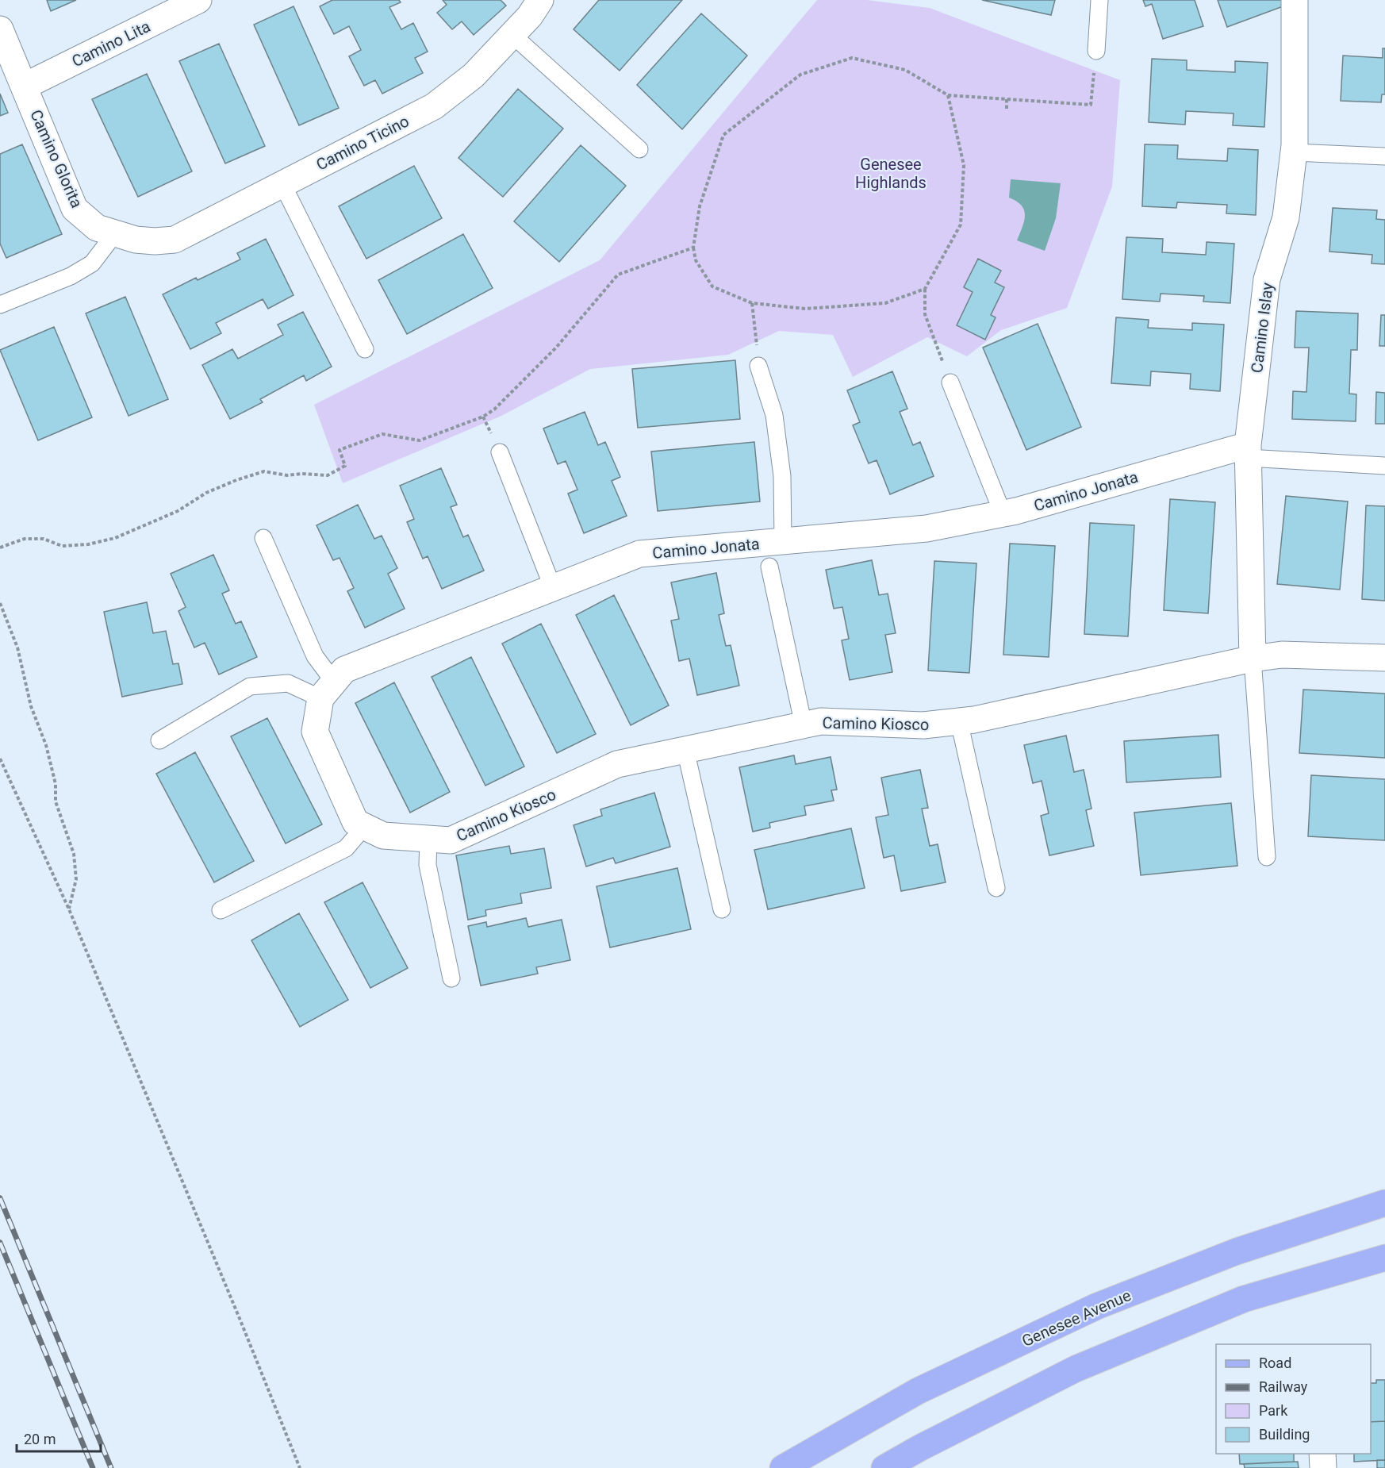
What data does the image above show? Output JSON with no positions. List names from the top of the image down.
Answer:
{
  "streets": {
    "main road": ["Genesee Avenue"],
    "street": [
      "Camino Lita",
      "Camino Ticino",
      "Camino Glorita",
      "Camino Islay",
      "Camino Jonata",
      "Camino Kiosco"
    ]
  },
  "crossings": [
    ["Camino Lita", "Camino Glorita"],
    ["Camino Ticino", "Camino Glorita"],
    ["Camino Islay", "Camino Jonata"],
    ["Camino Islay", "Camino Kiosco"]
  ],
  "parks": ["Genesee Highlands"],
  "legend": [
    "Road",
    "Railway",
    "Park",
    "Building"
  ],
  "scale_bar": "20 m"
}
